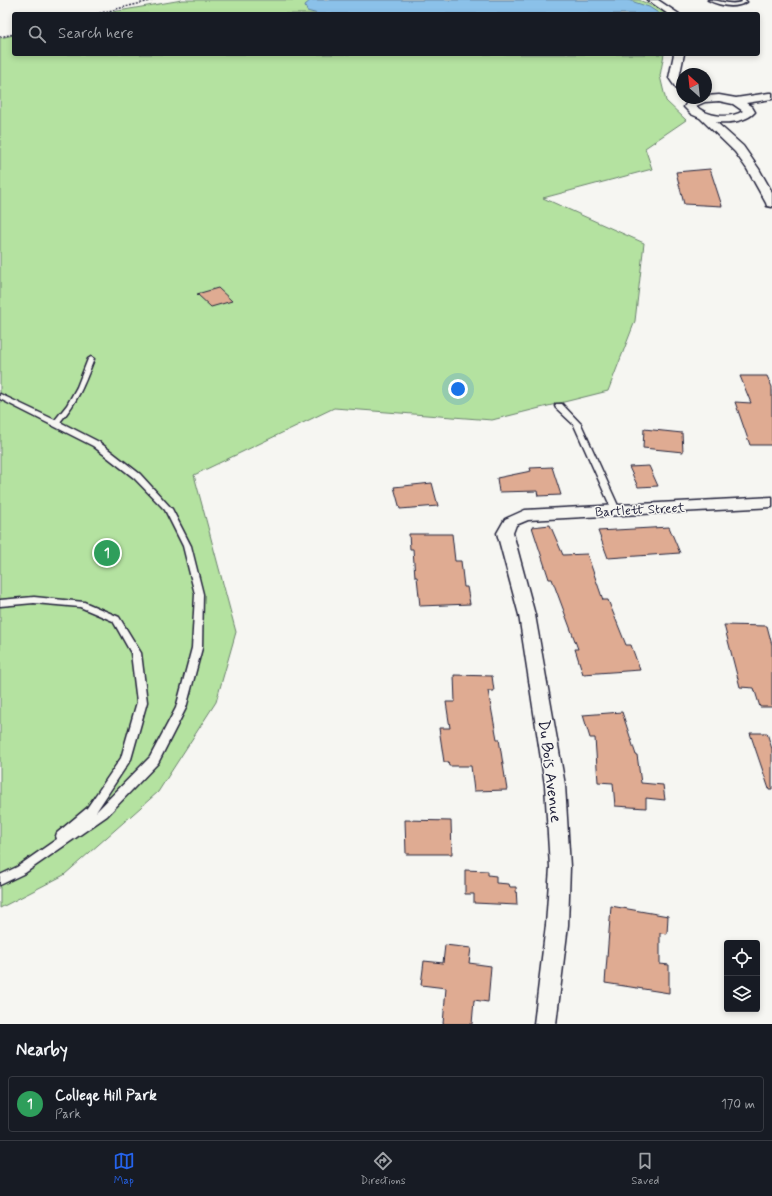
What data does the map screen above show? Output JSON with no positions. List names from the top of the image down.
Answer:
{
  "streets": {
    "street": ["Bartlett Street", "Du Bois Avenue"]
  },
  "crossings": [
    ["Bartlett Street", "Du Bois Avenue"]
  ],
  "north": "top left",
  "page": {
    "search": "Search here",
    "pins": "1",
    "heading": "Nearby",
    "list": [
      {
        "mark": "1",
        "name": "College Hill Park",
        "note": "Park",
        "value": "170 m"
      }
    ],
    "nav": ["Map", "Directions", "Saved"]
  }
}
